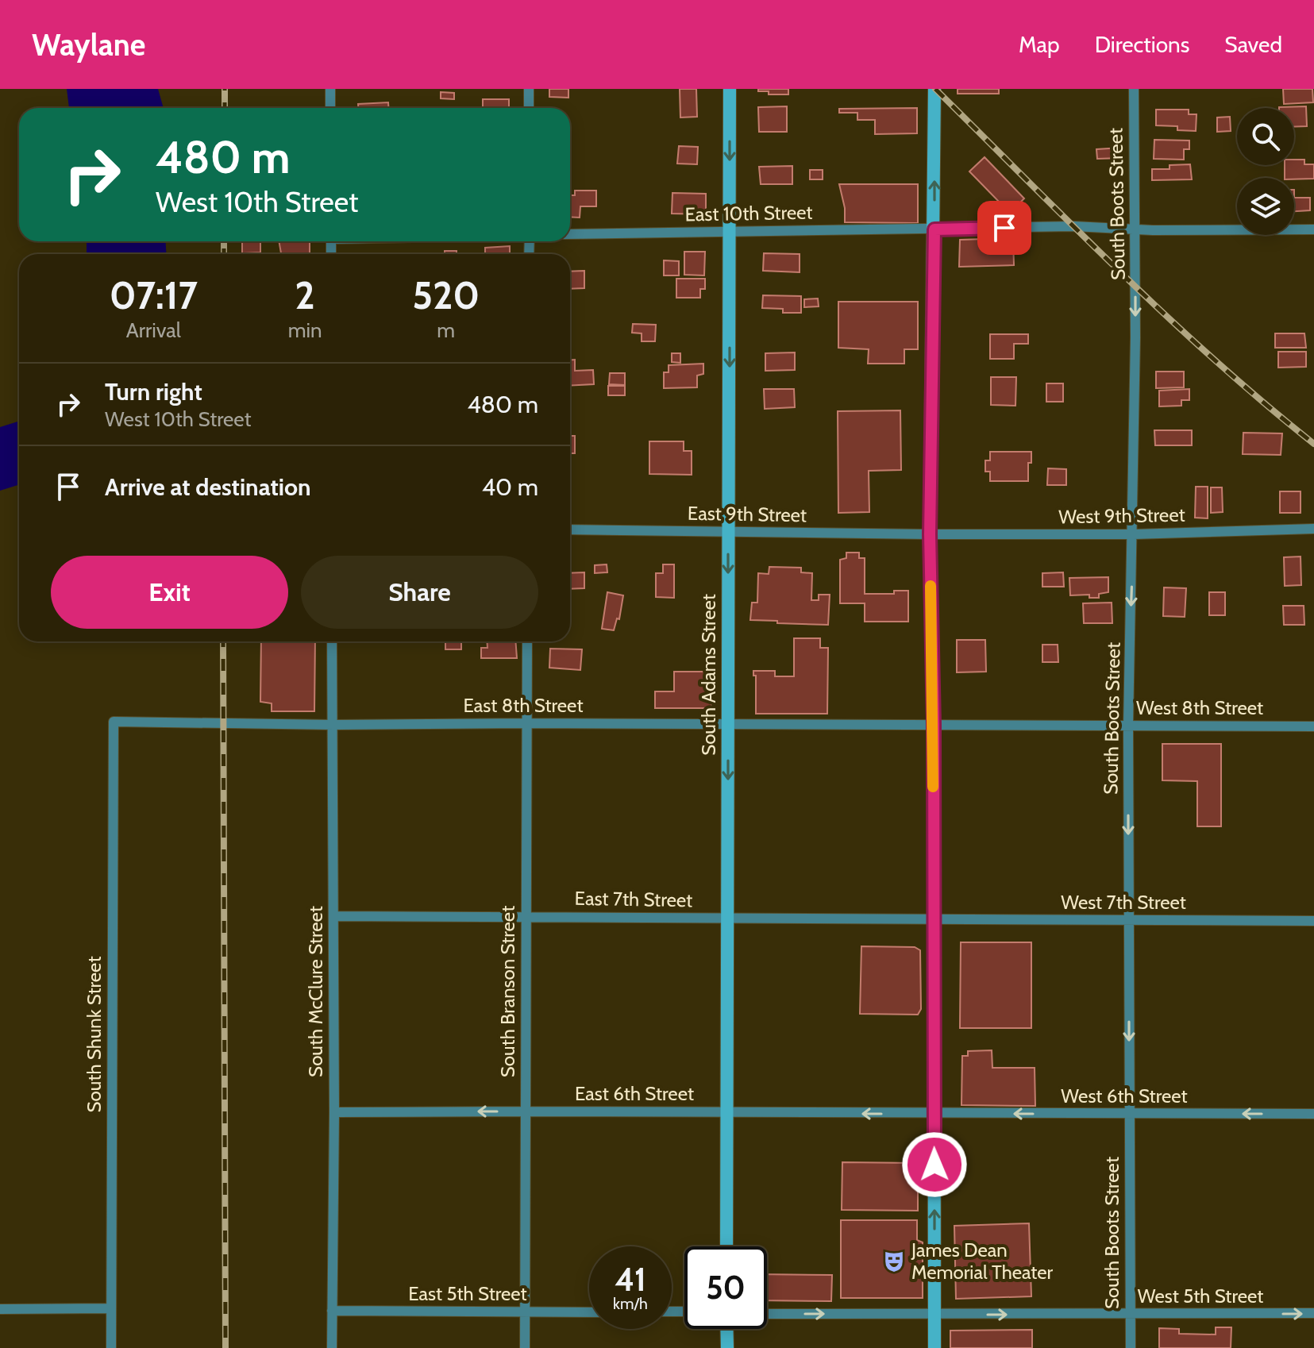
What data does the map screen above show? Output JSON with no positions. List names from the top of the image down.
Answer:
{
  "streets": {
    "main road": ["South Adams Street"],
    "street": [
      "South Boots Street",
      "East 10th Street",
      "East 9th Street",
      "West 9th Street",
      "East 8th Street",
      "West 8th Street",
      "East 7th Street",
      "West 7th Street",
      "South McClure Street",
      "South Branson Street",
      "South Shunk Street",
      "East 6th Street",
      "West 6th Street",
      "East 5th Street",
      "West 5th Street"
    ]
  },
  "crossings": [
    ["South Boots Street", "East 10th Street"],
    ["South Boots Street", "West 9th Street"],
    ["South Boots Street", "West 8th Street"],
    ["South Boots Street", "West 7th Street"],
    ["South Boots Street", "West 6th Street"],
    ["South Boots Street", "West 5th Street"],
    ["East 10th Street", "South Adams Street"],
    ["East 9th Street", "West 9th Street"],
    ["East 9th Street", "South Adams Street"],
    ["South Adams Street", "East 8th Street"],
    ["South Adams Street", "East 7th Street"],
    ["South Adams Street", "East 6th Street"],
    ["East 8th Street", "West 8th Street"],
    ["East 8th Street", "South McClure Street"],
    ["East 8th Street", "South Branson Street"],
    ["East 8th Street", "South Shunk Street"],
    ["East 7th Street", "West 7th Street"],
    ["East 7th Street", "South McClure Street"],
    ["East 7th Street", "South Branson Street"],
    ["South McClure Street", "East 6th Street"],
    ["South McClure Street", "East 5th Street"],
    ["South Branson Street", "East 6th Street"],
    ["South Branson Street", "East 5th Street"],
    ["East 6th Street", "West 6th Street"]
  ],
  "one_way": [
    "South Boots Street",
    "South Adams Street",
    "East 6th Street",
    "West 6th Street",
    "West 5th Street"
  ],
  "places": {
    "theatre": ["James Dean Memorial Theater"]
  },
  "page": {
    "header": "Waylane",
    "nav": ["Map", "Directions", "Saved"],
    "turn": ["480 m", "West 10th Street"],
    "eta": [
      "07:17",
      "Arrival",
      "2",
      "min",
      "520",
      "m"
    ],
    "list": [
      {
        "name": "Turn right",
        "note": "West 10th Street",
        "value": "480 m"
      },
      {
        "name": "Arrive at destination",
        "value": "40 m"
      }
    ],
    "buttons": ["Exit", "Share"],
    "speed": "41 km/h",
    "limit": "50"
  }
}
